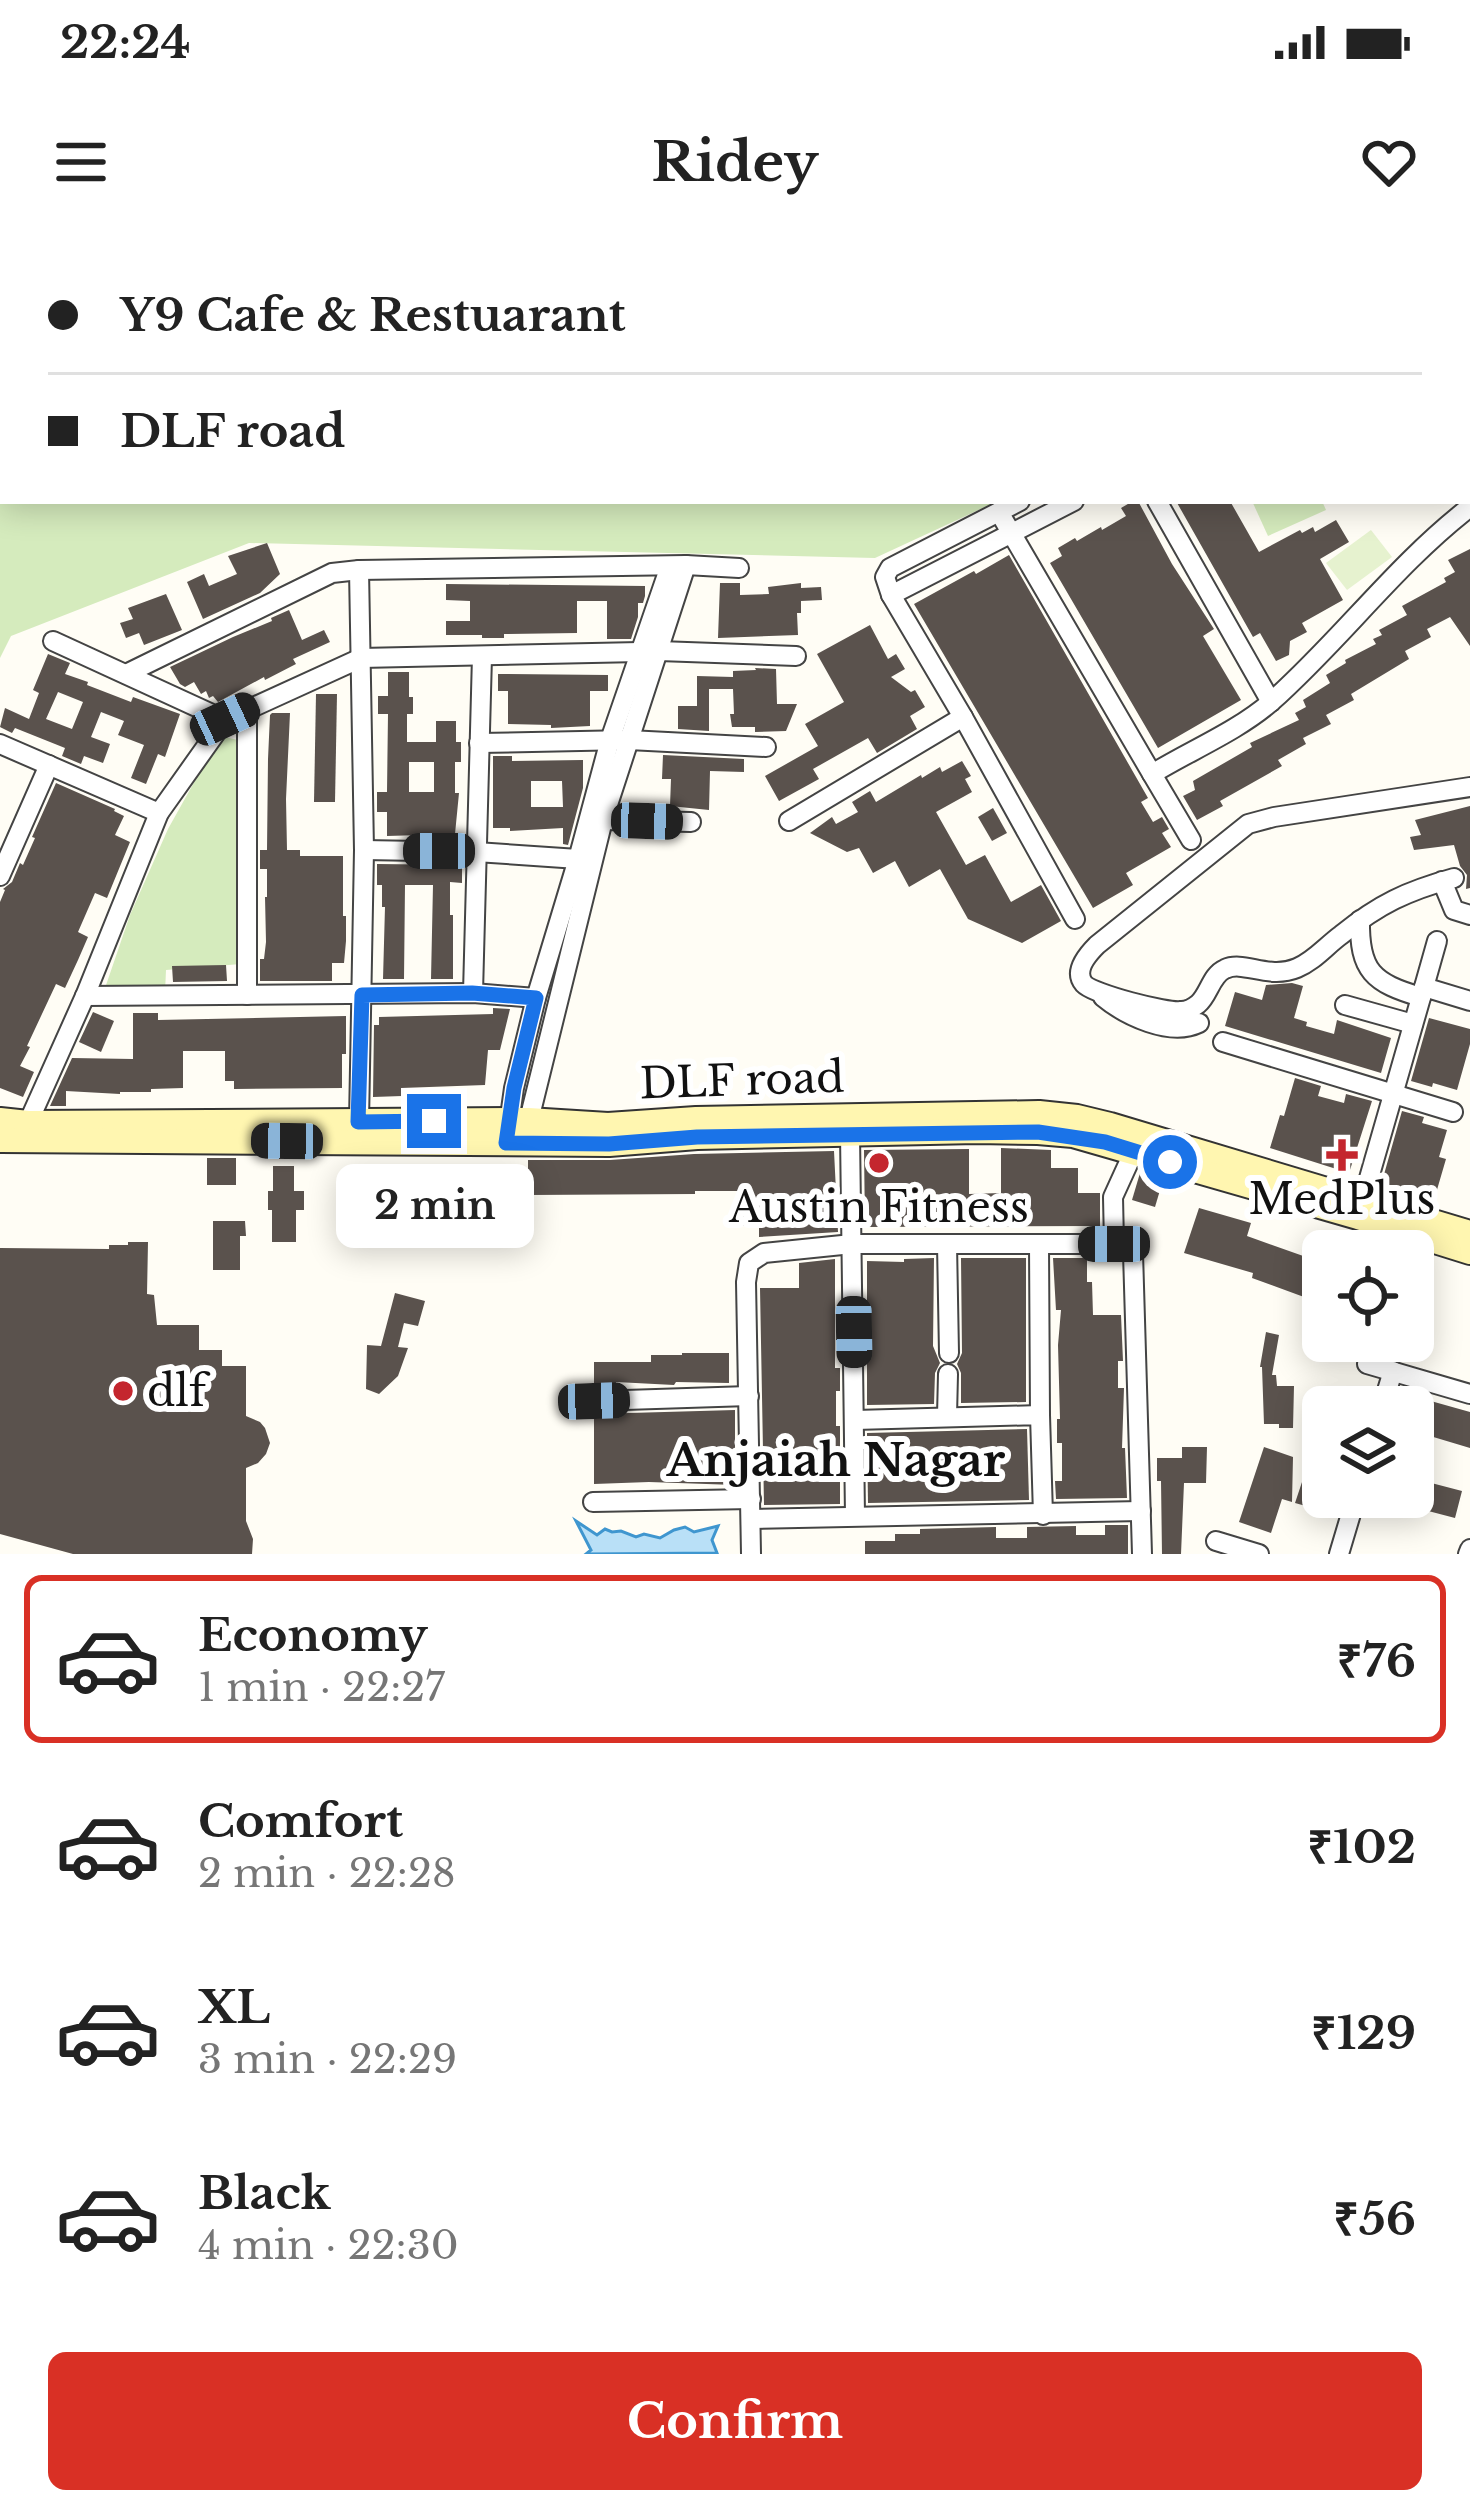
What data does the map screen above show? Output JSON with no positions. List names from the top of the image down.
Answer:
{
  "streets": {
    "main road": ["DLF road"]
  },
  "districts": ["Anjaiah Nagar"],
  "places": {
    "health": ["MedPlus"],
    "other": ["Austin Fitness", "dlf"]
  },
  "page": {
    "status": "22:24",
    "header": "Ridey",
    "banner": ["Y9 Cafe & Restuarant", "DLF road"],
    "bubble": "2 min",
    "list": [
      {
        "name": "Economy",
        "note": "1 min · 22:27",
        "value": "₹76"
      },
      {
        "name": "Comfort",
        "note": "2 min · 22:28",
        "value": "₹102"
      },
      {
        "name": "XL",
        "note": "3 min · 22:29",
        "value": "₹129"
      },
      {
        "name": "Black",
        "note": "4 min · 22:30",
        "value": "₹56"
      }
    ],
    "buttons": "Confirm"
  }
}
